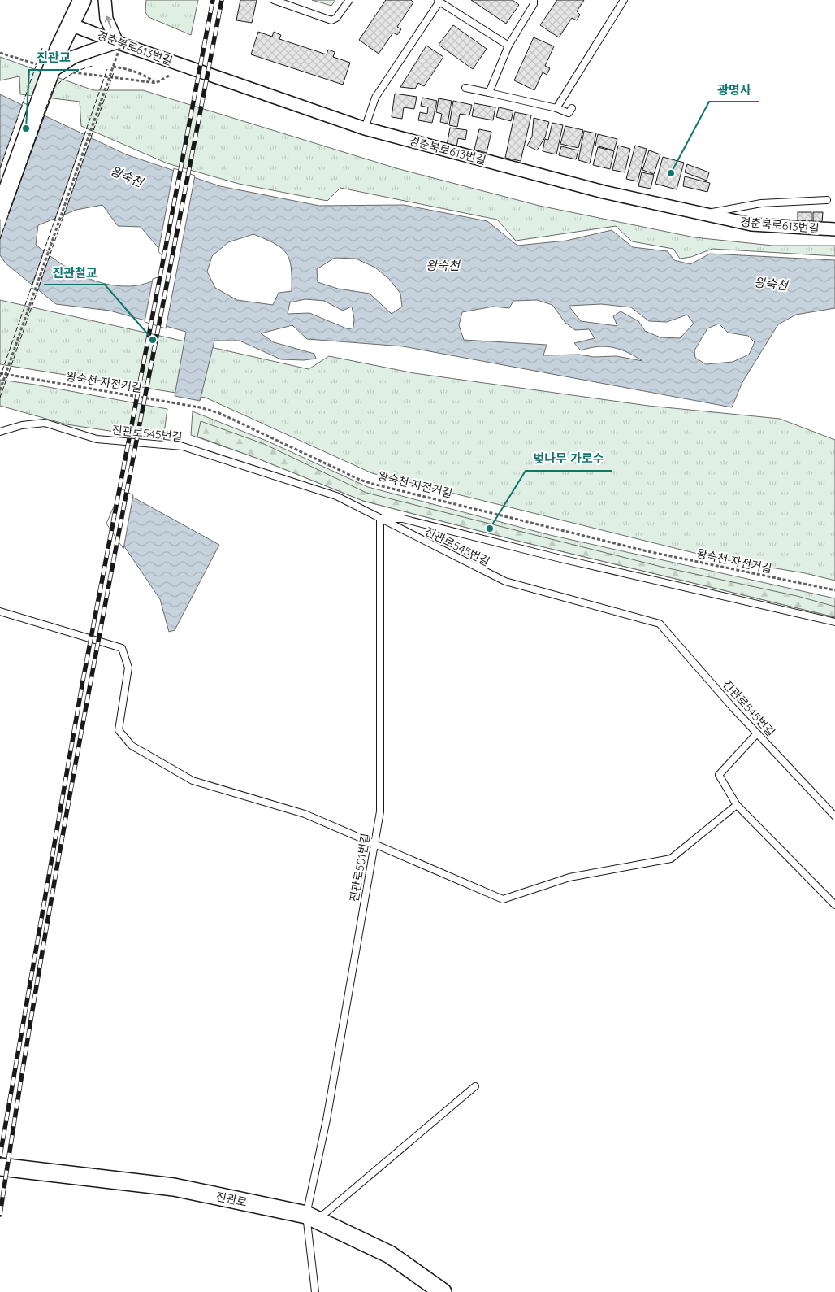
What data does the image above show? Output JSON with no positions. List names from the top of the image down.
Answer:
{
  "streets": {
    "street": ["경춘북로613번길", "진관로"],
    "lane": ["진관로545번길", "진관로501번길"],
    "path": ["왕숙천 자전거길"]
  },
  "crossings": [
    ["진관로545번길", "진관로501번길"],
    ["진관로501번길", "진관로"]
  ],
  "water": ["왕숙천"],
  "places": [
    "진관교",
    "광명사",
    "진관철교",
    "벚나무 가로수"
  ]
}
